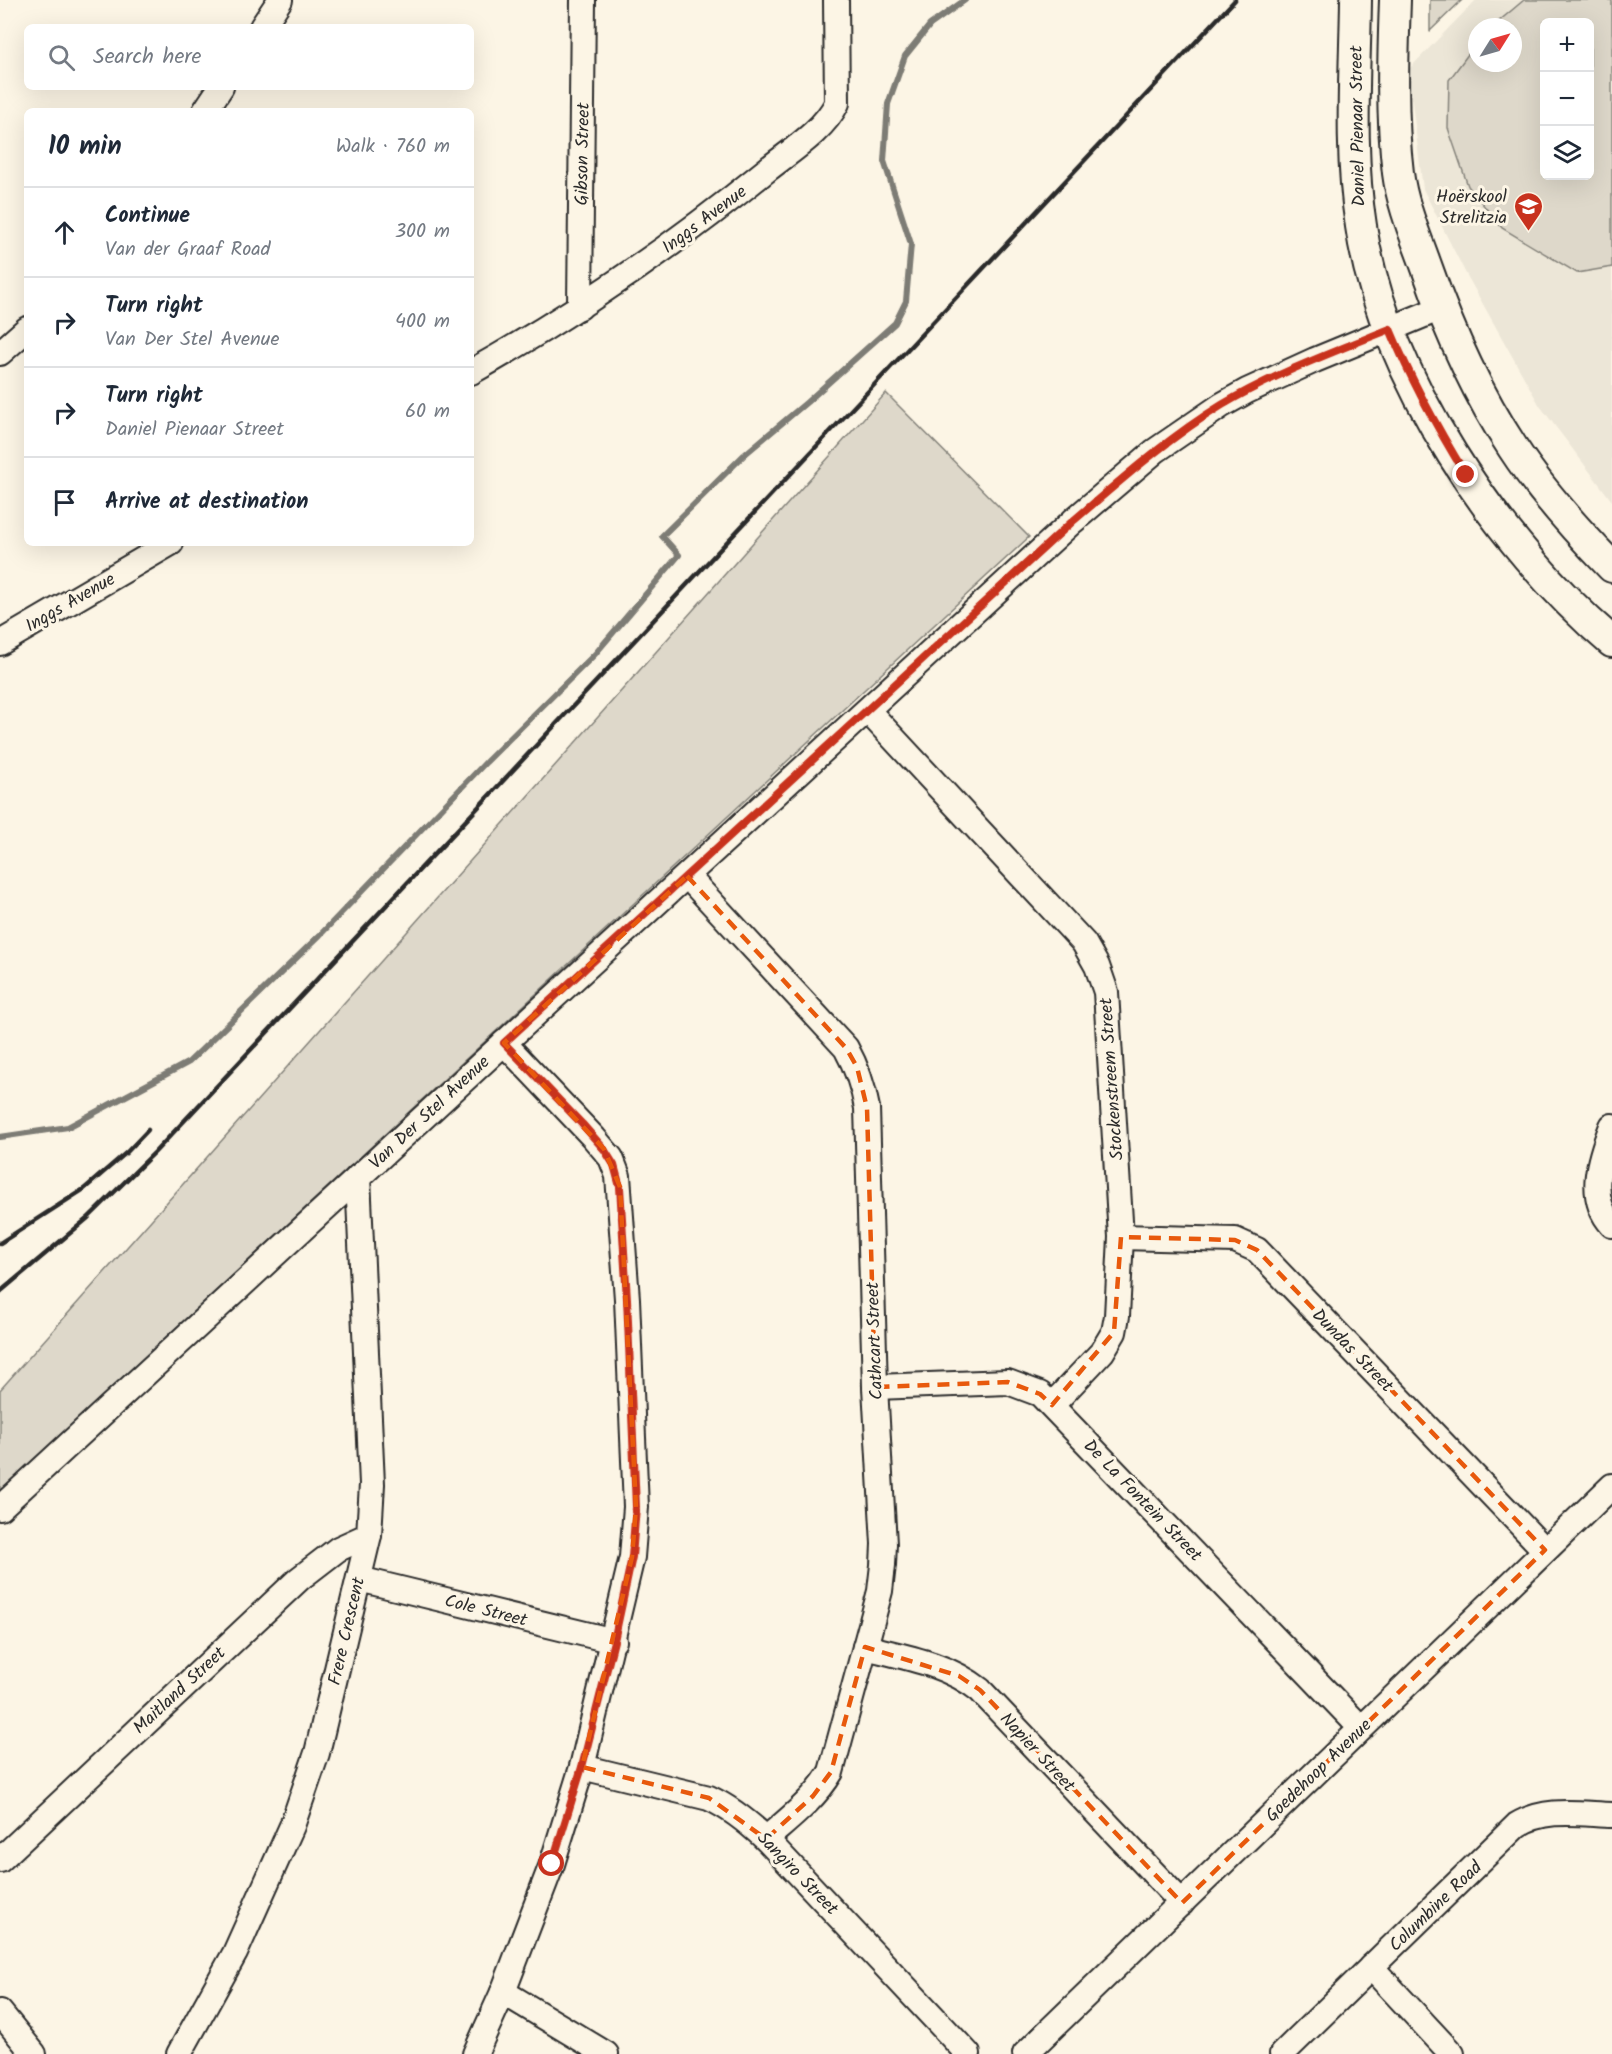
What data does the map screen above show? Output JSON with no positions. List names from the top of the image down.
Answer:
{
  "streets": {
    "main road": ["Daniel Pienaar Street"],
    "street": [
      "Gibson Street",
      "Inggs Avenue",
      "Stockenstreem Street",
      "Van Der Stel Avenue",
      "Cathcart Street",
      "Dundas Street",
      "De La Fontein Street",
      "Cole Street",
      "Frere Crescent",
      "Maitland Street",
      "Napier Street",
      "Goedehoop Avenue",
      "Sangiro Street",
      "Columbine Road"
    ]
  },
  "crossings": [
    ["Daniel Pienaar Street", "Van Der Stel Avenue"],
    ["Gibson Street", "Inggs Avenue"],
    ["Stockenstreem Street", "Van Der Stel Avenue"],
    ["Stockenstreem Street", "Dundas Street"],
    ["Stockenstreem Street", "De La Fontein Street"],
    ["Van Der Stel Avenue", "Cathcart Street"],
    ["Van Der Stel Avenue", "Frere Crescent"],
    ["Cathcart Street", "De La Fontein Street"],
    ["Cathcart Street", "Napier Street"],
    ["Cathcart Street", "Sangiro Street"],
    ["Dundas Street", "Goedehoop Avenue"],
    ["De La Fontein Street", "Goedehoop Avenue"],
    ["Cole Street", "Frere Crescent"],
    ["Frere Crescent", "Maitland Street"],
    ["Napier Street", "Goedehoop Avenue"]
  ],
  "places": {
    "school or university": ["Hoërskool Strelitzia"]
  },
  "north": "top right",
  "page": {
    "map_buttons": ["+", "−"],
    "search": "Search here",
    "heading": ["10 min", "Walk · 760 m"],
    "list": [
      ["Continue", "Van der Graaf Road", "300 m"],
      ["Turn right", "Van Der Stel Avenue", "400 m"],
      ["Turn right", "Daniel Pienaar Street", "60 m"],
      "Arrive at destination"
    ]
  }
}
